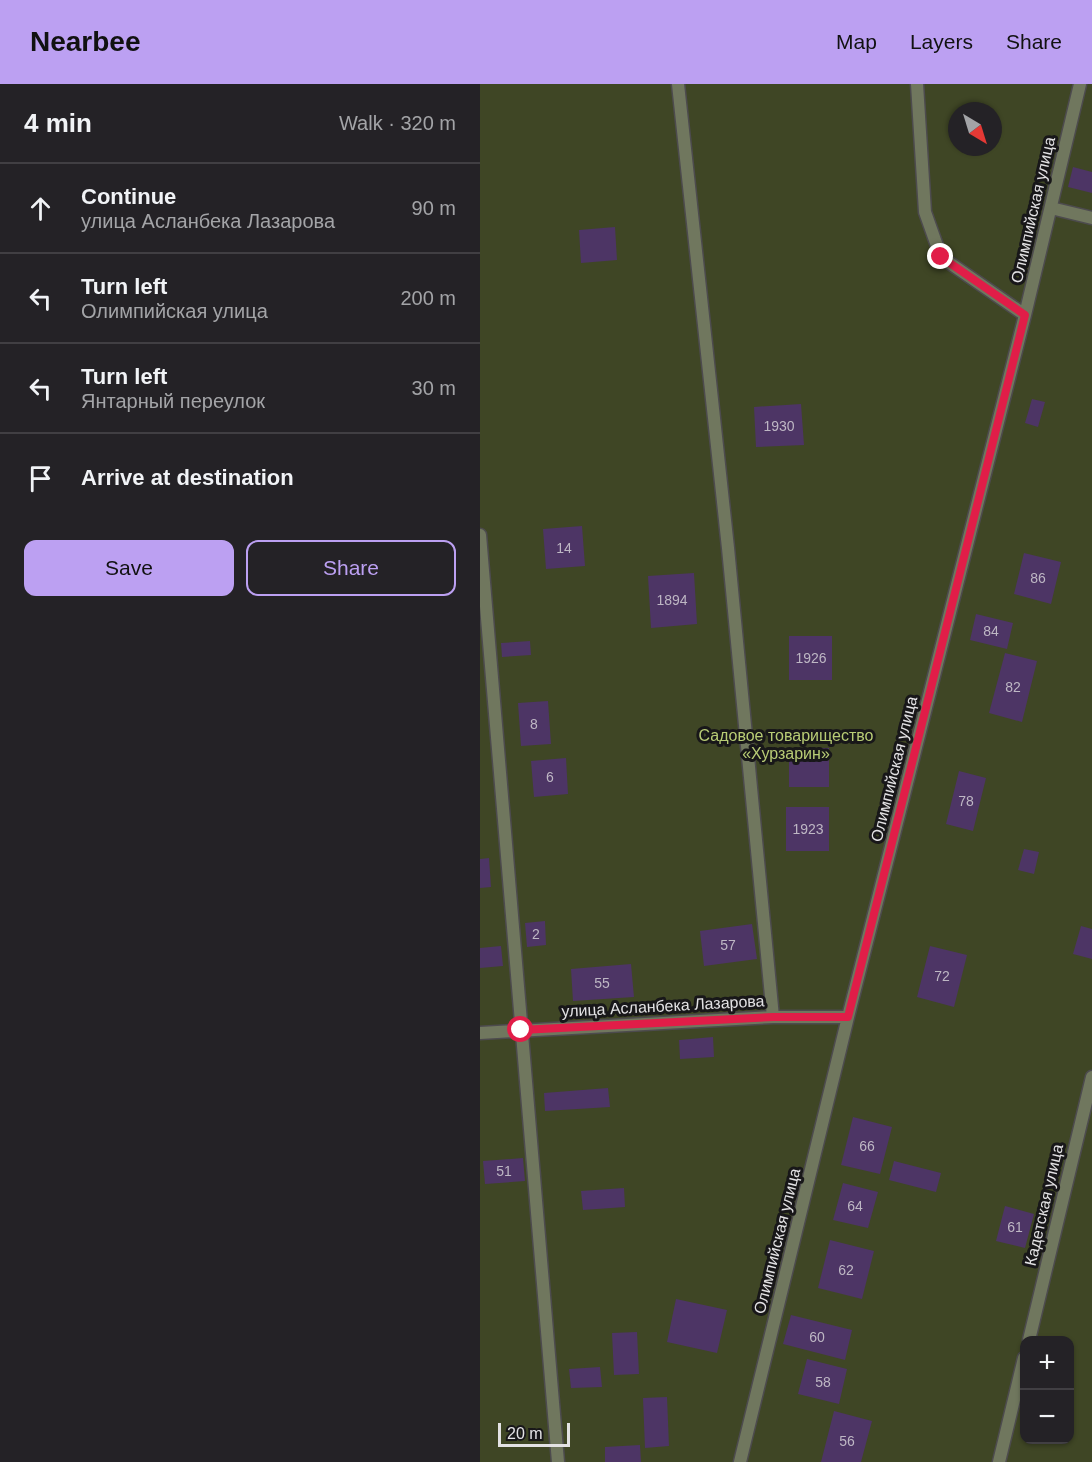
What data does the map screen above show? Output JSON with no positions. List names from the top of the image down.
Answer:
{
  "streets": {
    "street": ["Олимпийская улица", "улица Асланбека Лазарова", "Кадетская улица"]
  },
  "crossings": [
    ["Олимпийская улица", "улица Асланбека Лазарова"]
  ],
  "parks": ["Садовое товарищество «Хурзарин»"],
  "house_numbers": [
    "1930",
    "14",
    "86",
    "1894",
    "84",
    "1926",
    "82",
    "8",
    "6",
    "78",
    "1923",
    "2",
    "57",
    "72",
    "55",
    "66",
    "51",
    "64",
    "61",
    "62",
    "60",
    "58",
    "56"
  ],
  "scale_bar": "20 m",
  "north": "bottom right",
  "page": {
    "header": "Nearbee",
    "nav": ["Map", "Layers", "Share"],
    "heading": ["4 min", "Walk · 320 m"],
    "list": [
      ["Continue", "улица Асланбека Лазарова", "90 m"],
      ["Turn left", "Олимпийская улица", "200 m"],
      ["Turn left", "Янтарный переулок", "30 m"],
      "Arrive at destination"
    ],
    "buttons": ["Save", "Share"],
    "map_buttons": ["+", "−"],
    "scale": "20 m"
  }
}
